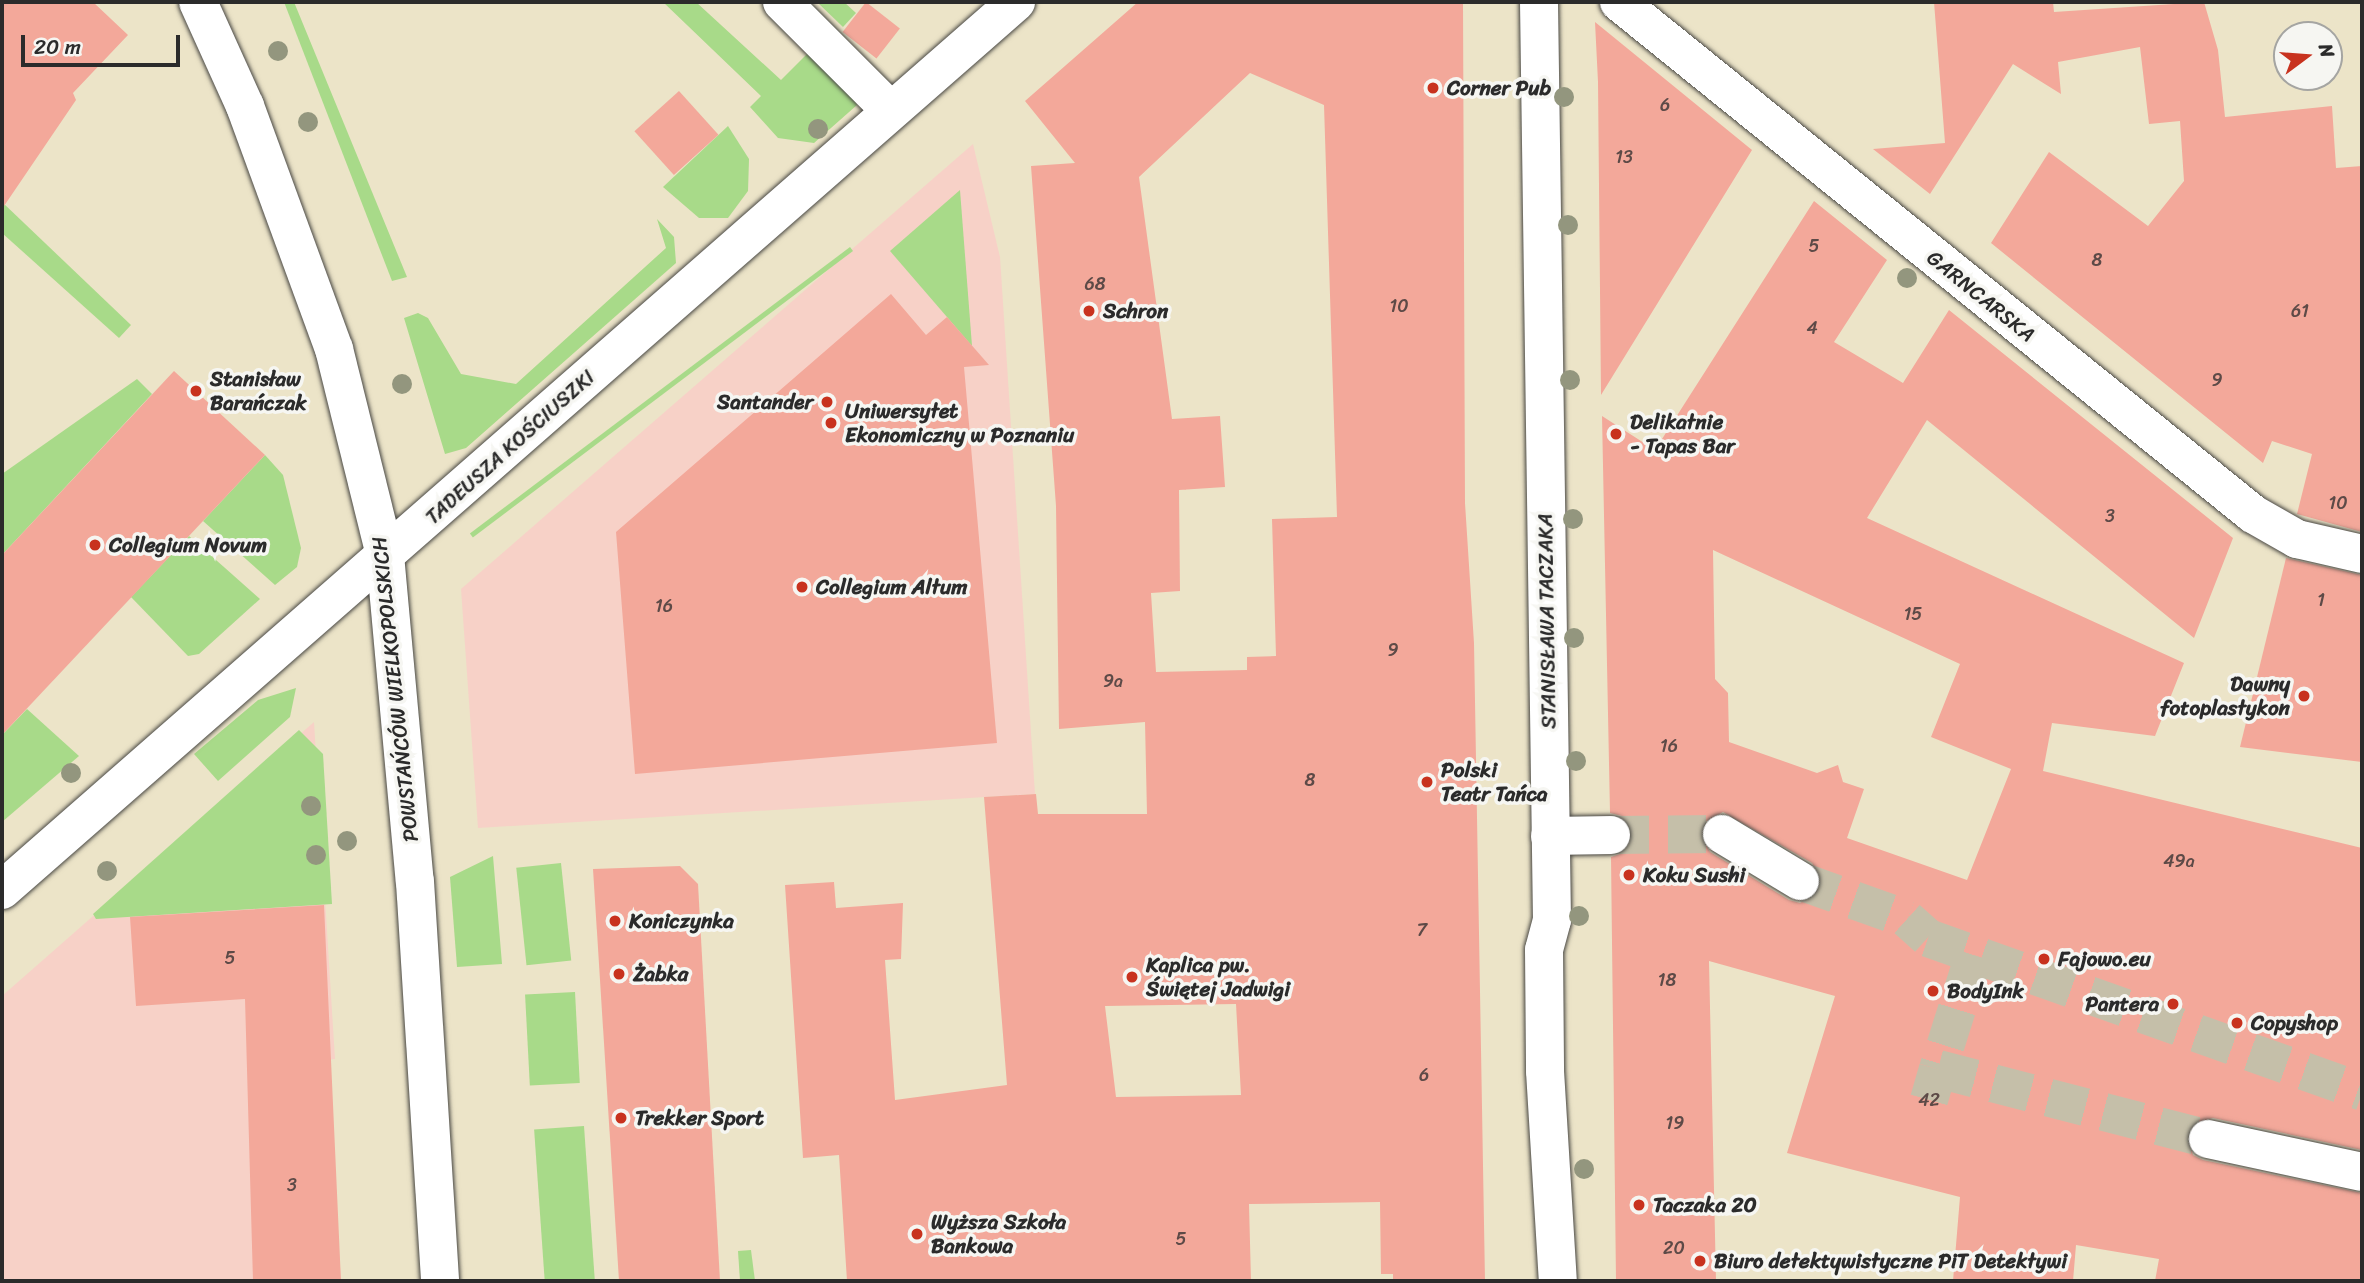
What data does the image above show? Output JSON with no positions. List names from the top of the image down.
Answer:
{
  "streets": {
    "street": [
      "GARNCARSKA",
      "TADEUSZA KOŚCIUSZKI",
      "STANISŁAWA TACZAKA",
      "POWSTAŃCÓW WIELKOPOLSKICH"
    ]
  },
  "crossings": [
    ["TADEUSZA KOŚCIUSZKI", "POWSTAŃCÓW WIELKOPOLSKICH"]
  ],
  "places": [
    "Corner Pub",
    "Schron",
    "Stanisław Barańczak",
    "Santander",
    "Uniwersytet Ekonomiczny w Poznaniu",
    "Delikatnie - Tapas Bar",
    "Collegium Novum",
    "Collegium Altum",
    "Dawny fotoplastykon",
    "Polski Teatr Tańca",
    "Koku Sushi",
    "Koniczynka",
    "Fajowo.eu",
    "Żabka",
    "Kaplica pw. Świętej Jadwigi",
    "BodyInk",
    "Pantera",
    "Copyshop",
    "Trekker Sport",
    "Taczaka 20",
    "Wyższa Szkoła Bankowa",
    "Biuro detektywistyczne PiT Detektywi"
  ],
  "house_numbers": [
    "6",
    "13",
    "5",
    "8",
    "68",
    "10",
    "61",
    "4",
    "9",
    "10",
    "3",
    "1",
    "16",
    "15",
    "9",
    "9a",
    "16",
    "8",
    "49a",
    "7",
    "5",
    "18",
    "6",
    "42",
    "19",
    "3",
    "5",
    "20"
  ],
  "scale_bar": "20 m",
  "north": "right"
}
